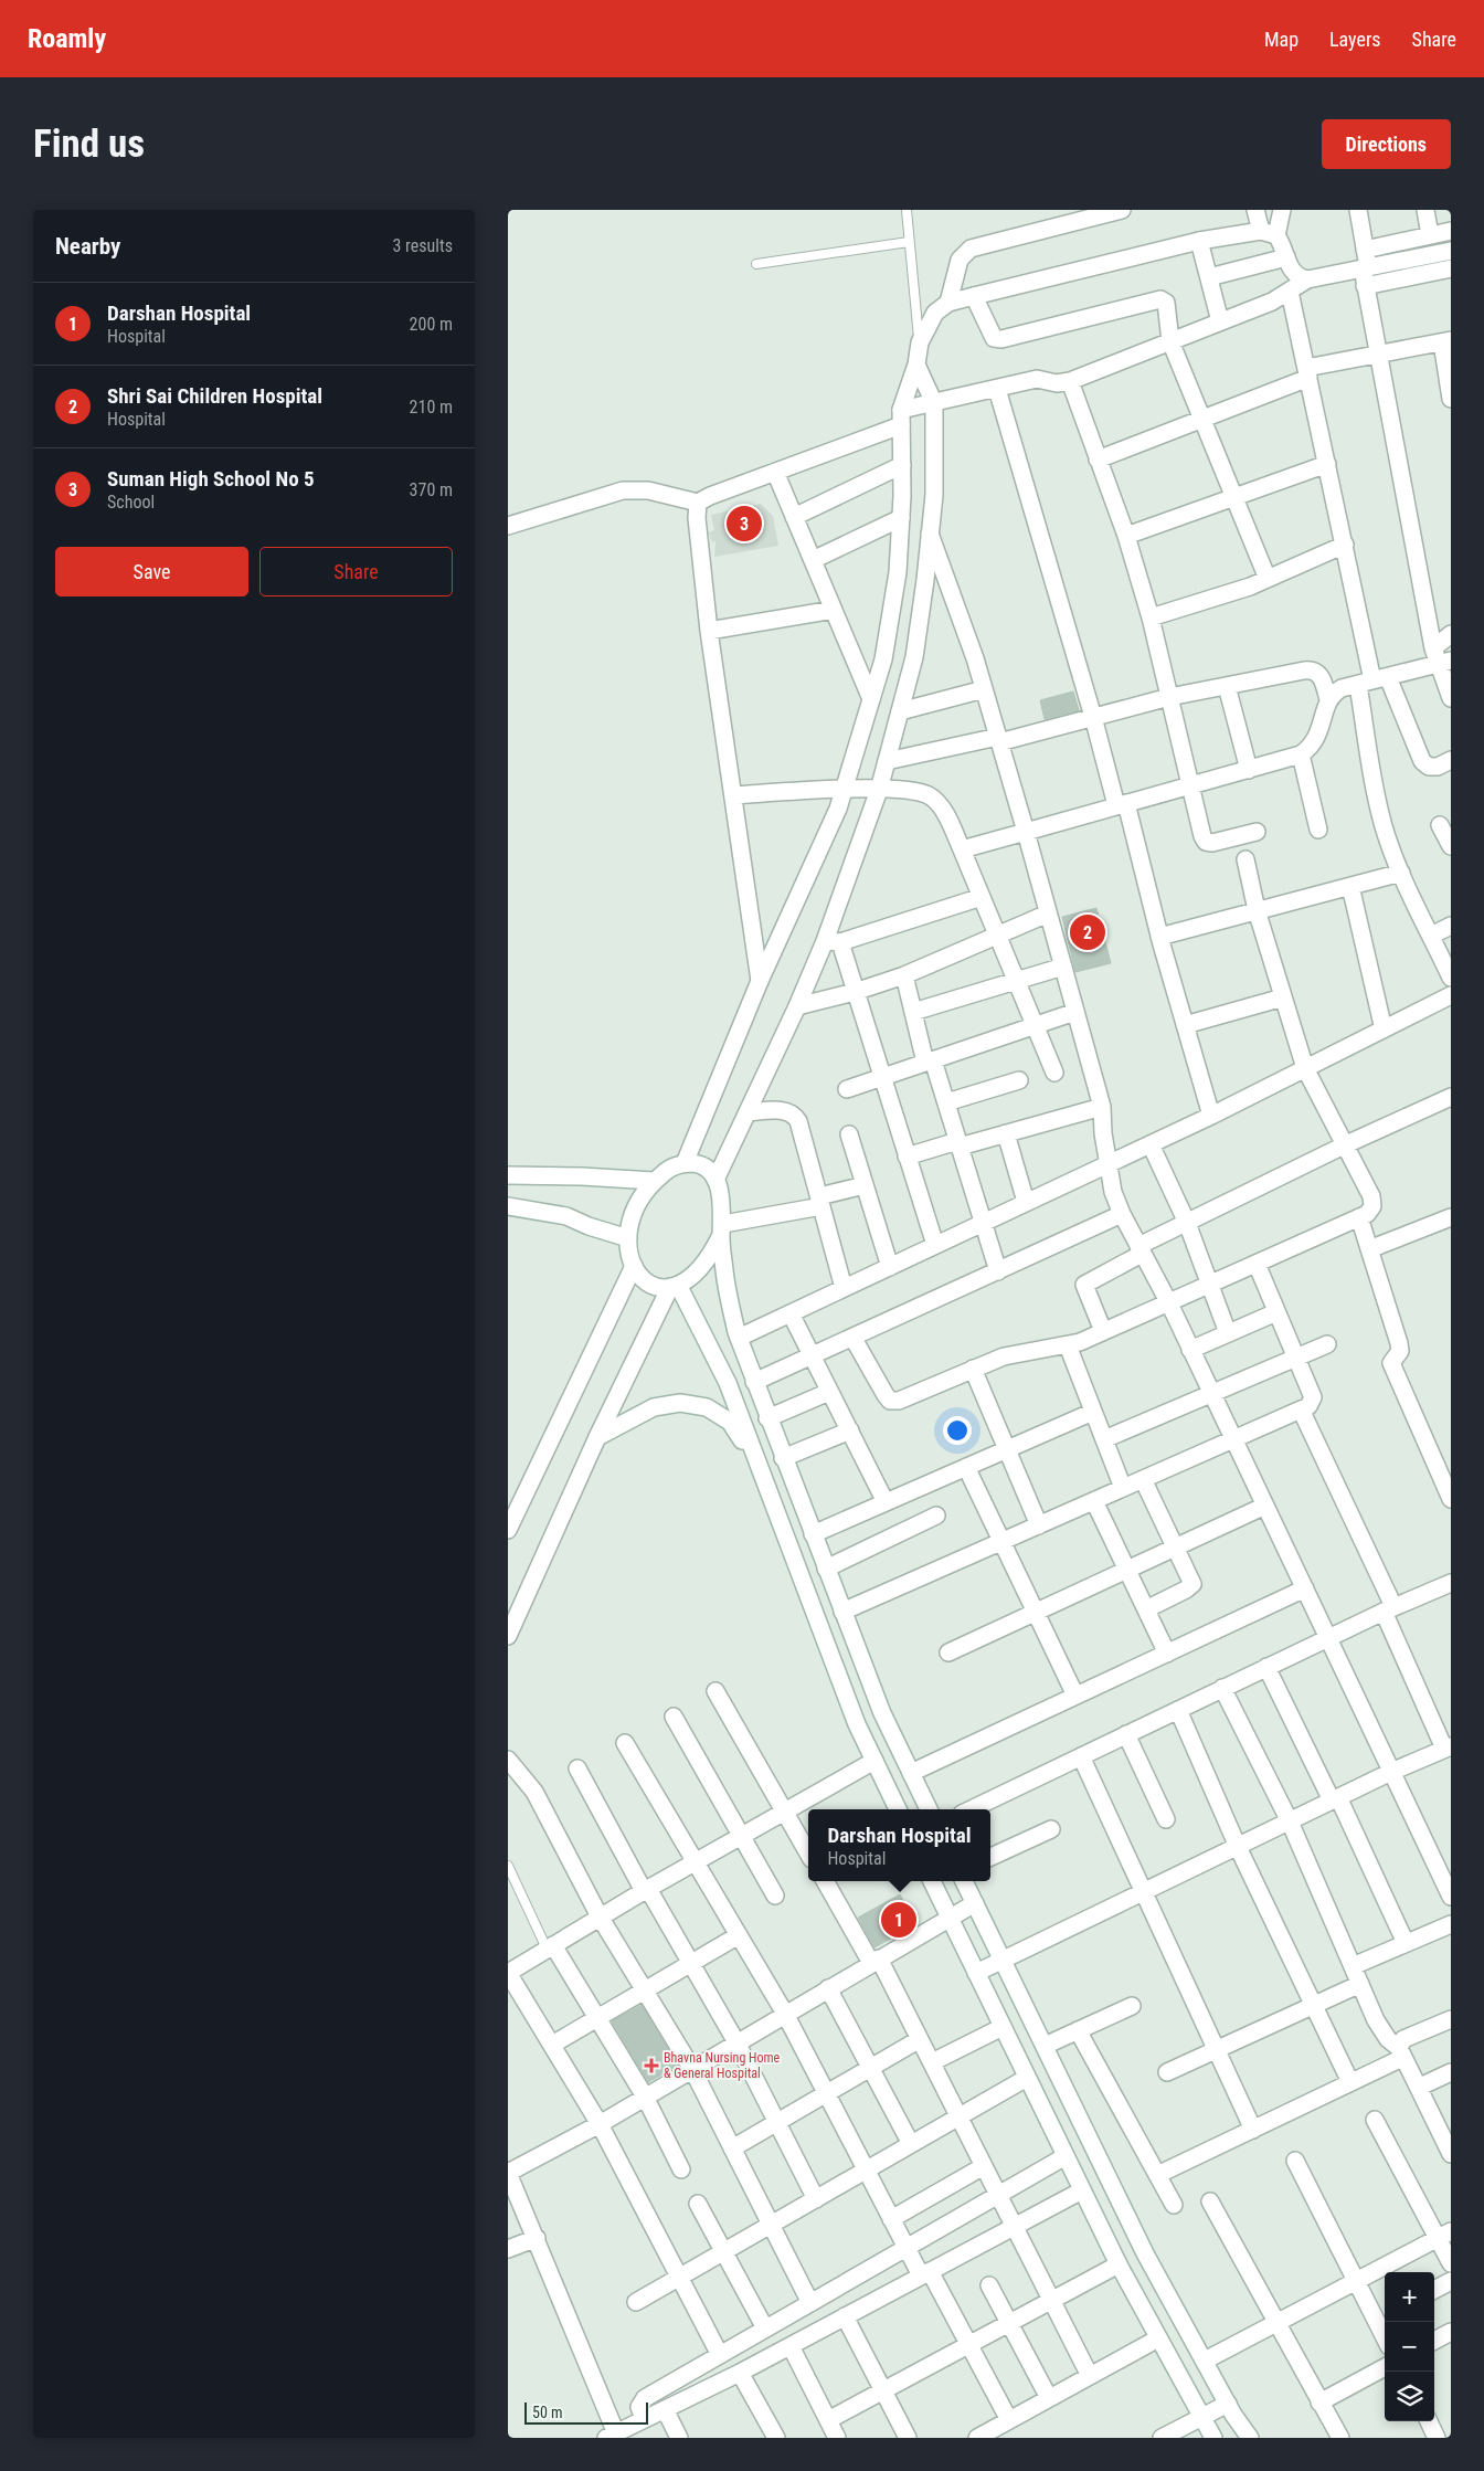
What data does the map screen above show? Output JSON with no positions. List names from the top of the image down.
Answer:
{
  "places": {
    "health": ["Bhavna Nursing Home & General Hospital"]
  },
  "scale_bar": "50 m",
  "page": {
    "header": "Roamly",
    "nav": ["Map", "Layers", "Share"],
    "buttons": [
      "Directions",
      ["Save", "Share"]
    ],
    "title": "Find us",
    "heading": ["Nearby", "3 results"],
    "list": [
      {
        "mark": "1",
        "name": "Darshan Hospital",
        "note": "Hospital",
        "value": "200 m"
      },
      {
        "mark": "2",
        "name": "Shri Sai Children Hospital",
        "note": "Hospital",
        "value": "210 m"
      },
      {
        "mark": "3",
        "name": "Suman High School No 5",
        "note": "School",
        "value": "370 m"
      }
    ],
    "pins": ["3", "2", "1"],
    "popup": ["Darshan Hospital", "Hospital"],
    "map_buttons": ["+", "−"],
    "scale": "50 m"
  }
}
